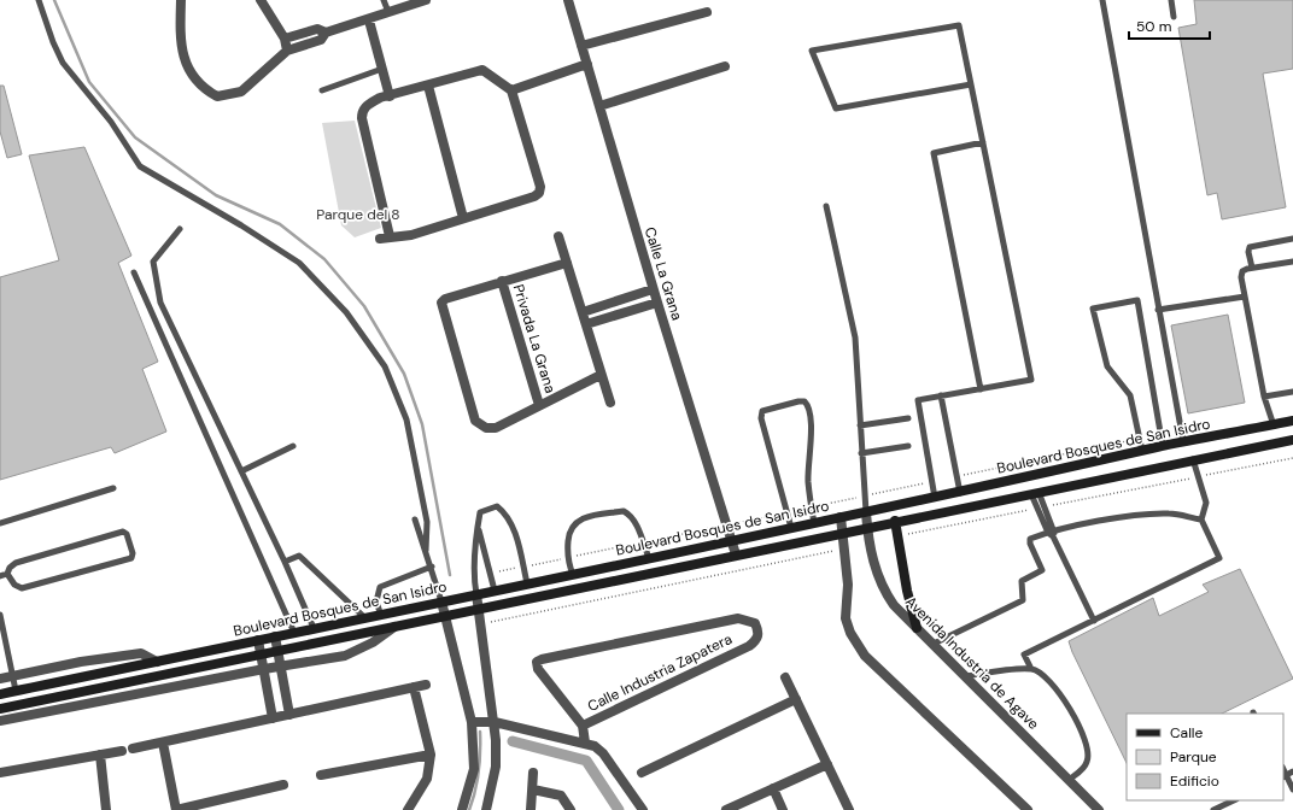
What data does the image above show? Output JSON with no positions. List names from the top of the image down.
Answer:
{
  "streets": {
    "main road": ["Boulevard Bosques de San Isidro"],
    "street": [
      "Calle La Grana",
      "Privada La Grana",
      "Avenida Industria de Agave",
      "Calle Industria Zapatera"
    ]
  },
  "crossings": [
    ["Calle La Grana", "Boulevard Bosques de San Isidro"],
    ["Boulevard Bosques de San Isidro", "Avenida Industria de Agave"]
  ],
  "parks": ["Parque del 8"],
  "legend": ["Calle", "Parque", "Edificio"],
  "scale_bar": "50 m"
}
